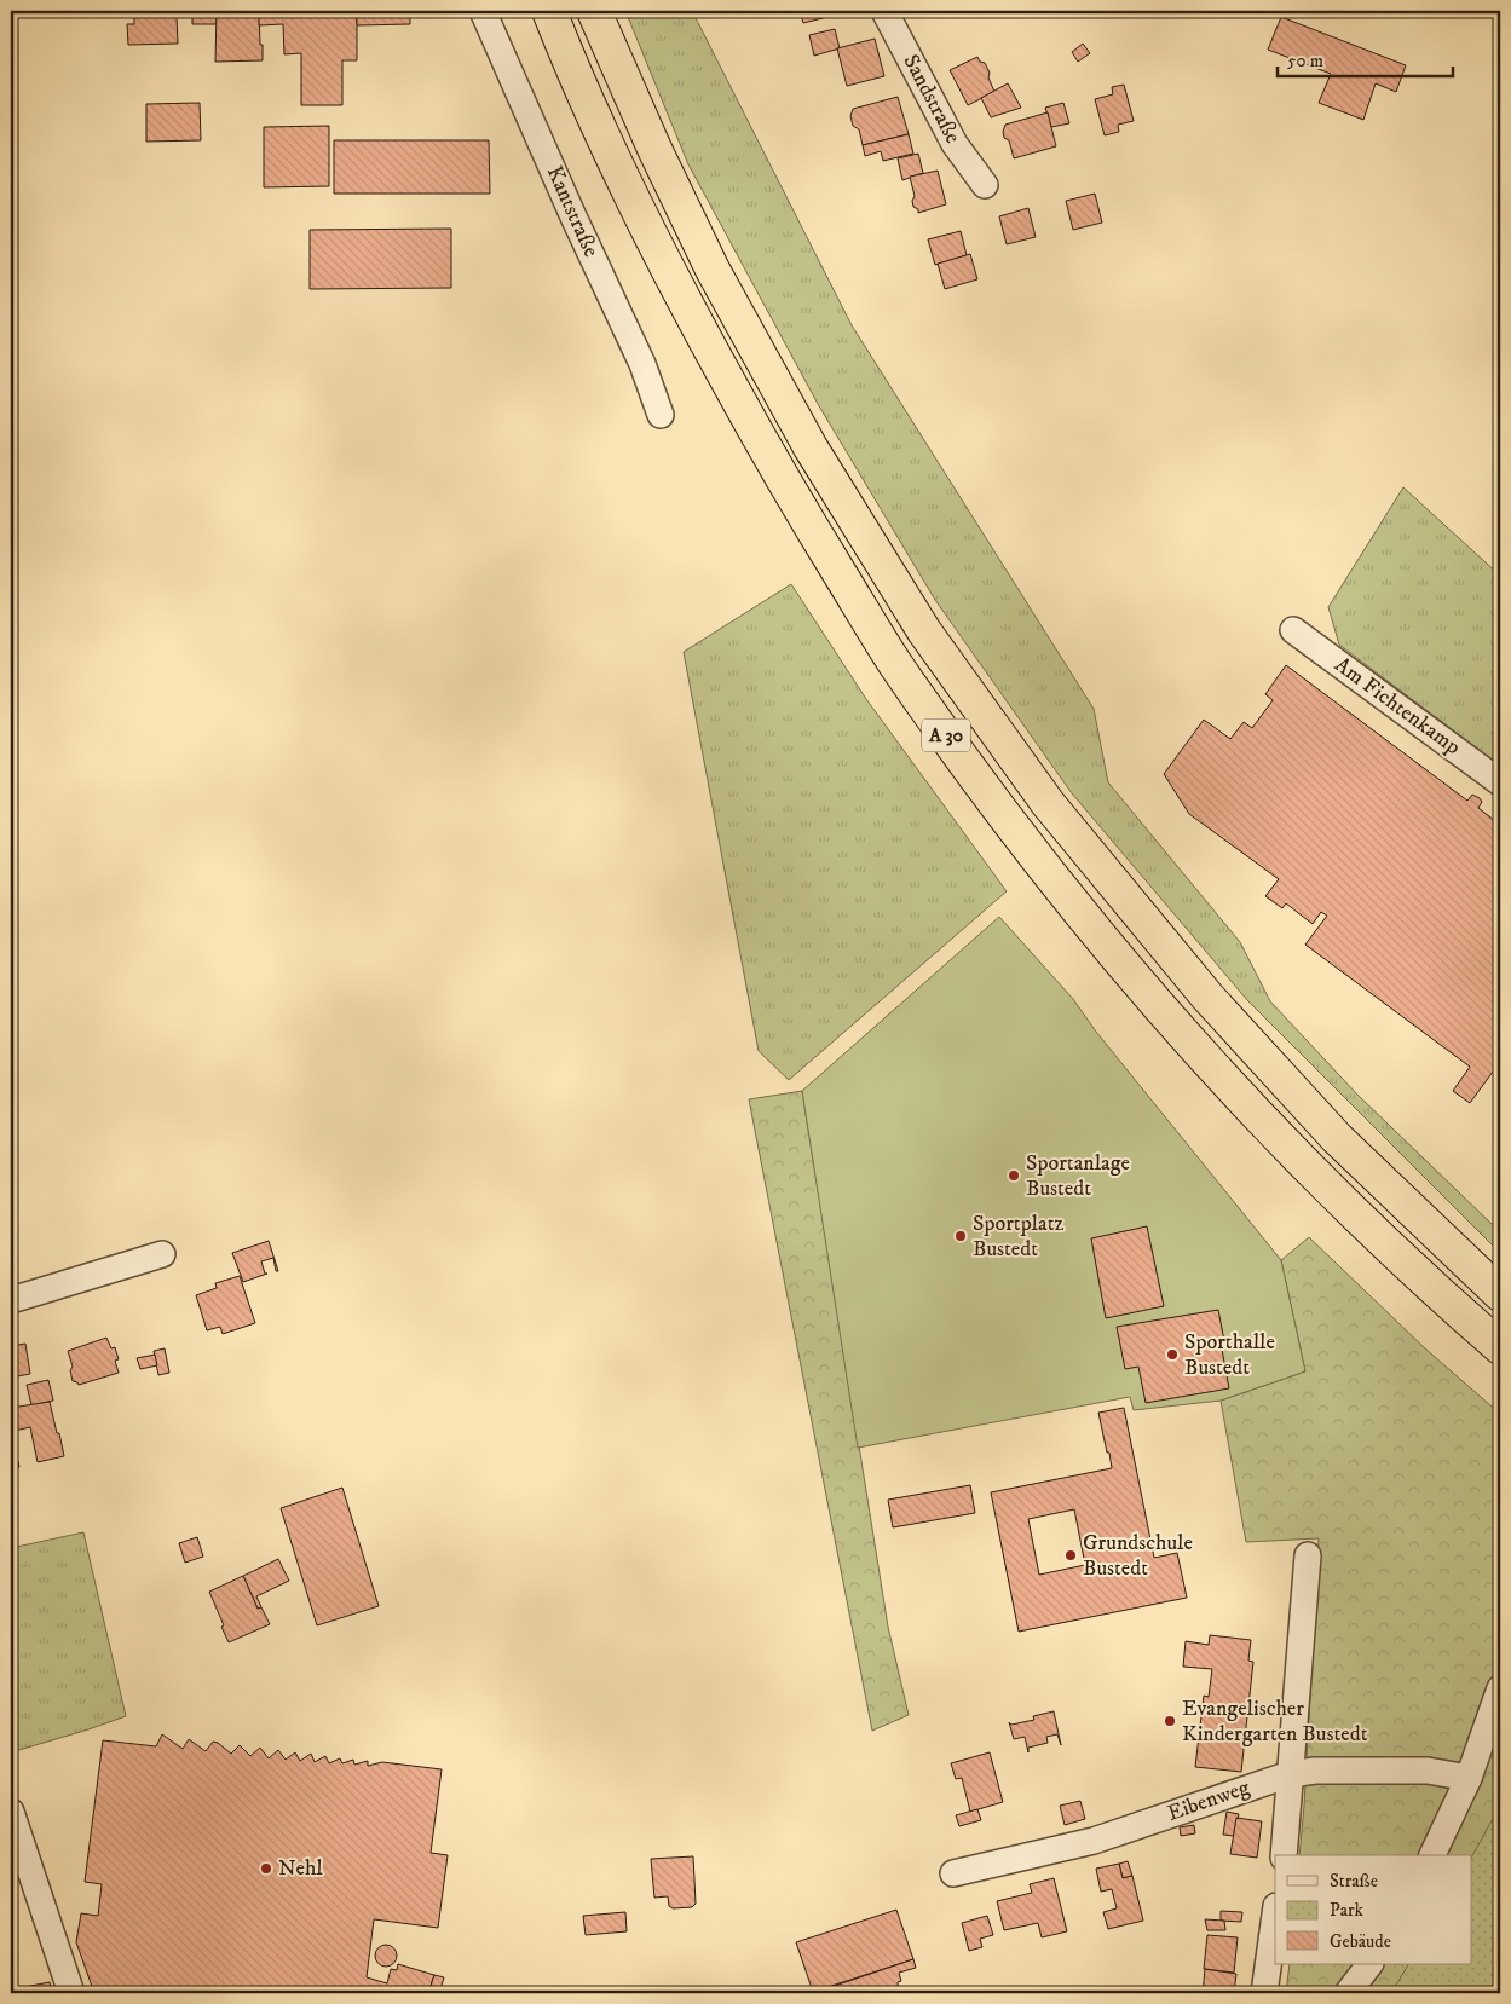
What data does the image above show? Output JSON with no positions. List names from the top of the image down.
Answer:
{
  "streets": {
    "highway": ["A 30"],
    "street": [
      "Sandstraße",
      "Kantstraße",
      "Am Fichtenkamp",
      "Eibenweg"
    ]
  },
  "places": [
    "Sportanlage Bustedt",
    "Sportplatz Bustedt",
    "Sporthalle Bustedt",
    "Grundschule Bustedt",
    "Evangelischer Kindergarten Bustedt",
    "Nehl"
  ],
  "legend": ["Straße", "Park", "Gebäude"],
  "scale_bar": "50 m"
}
